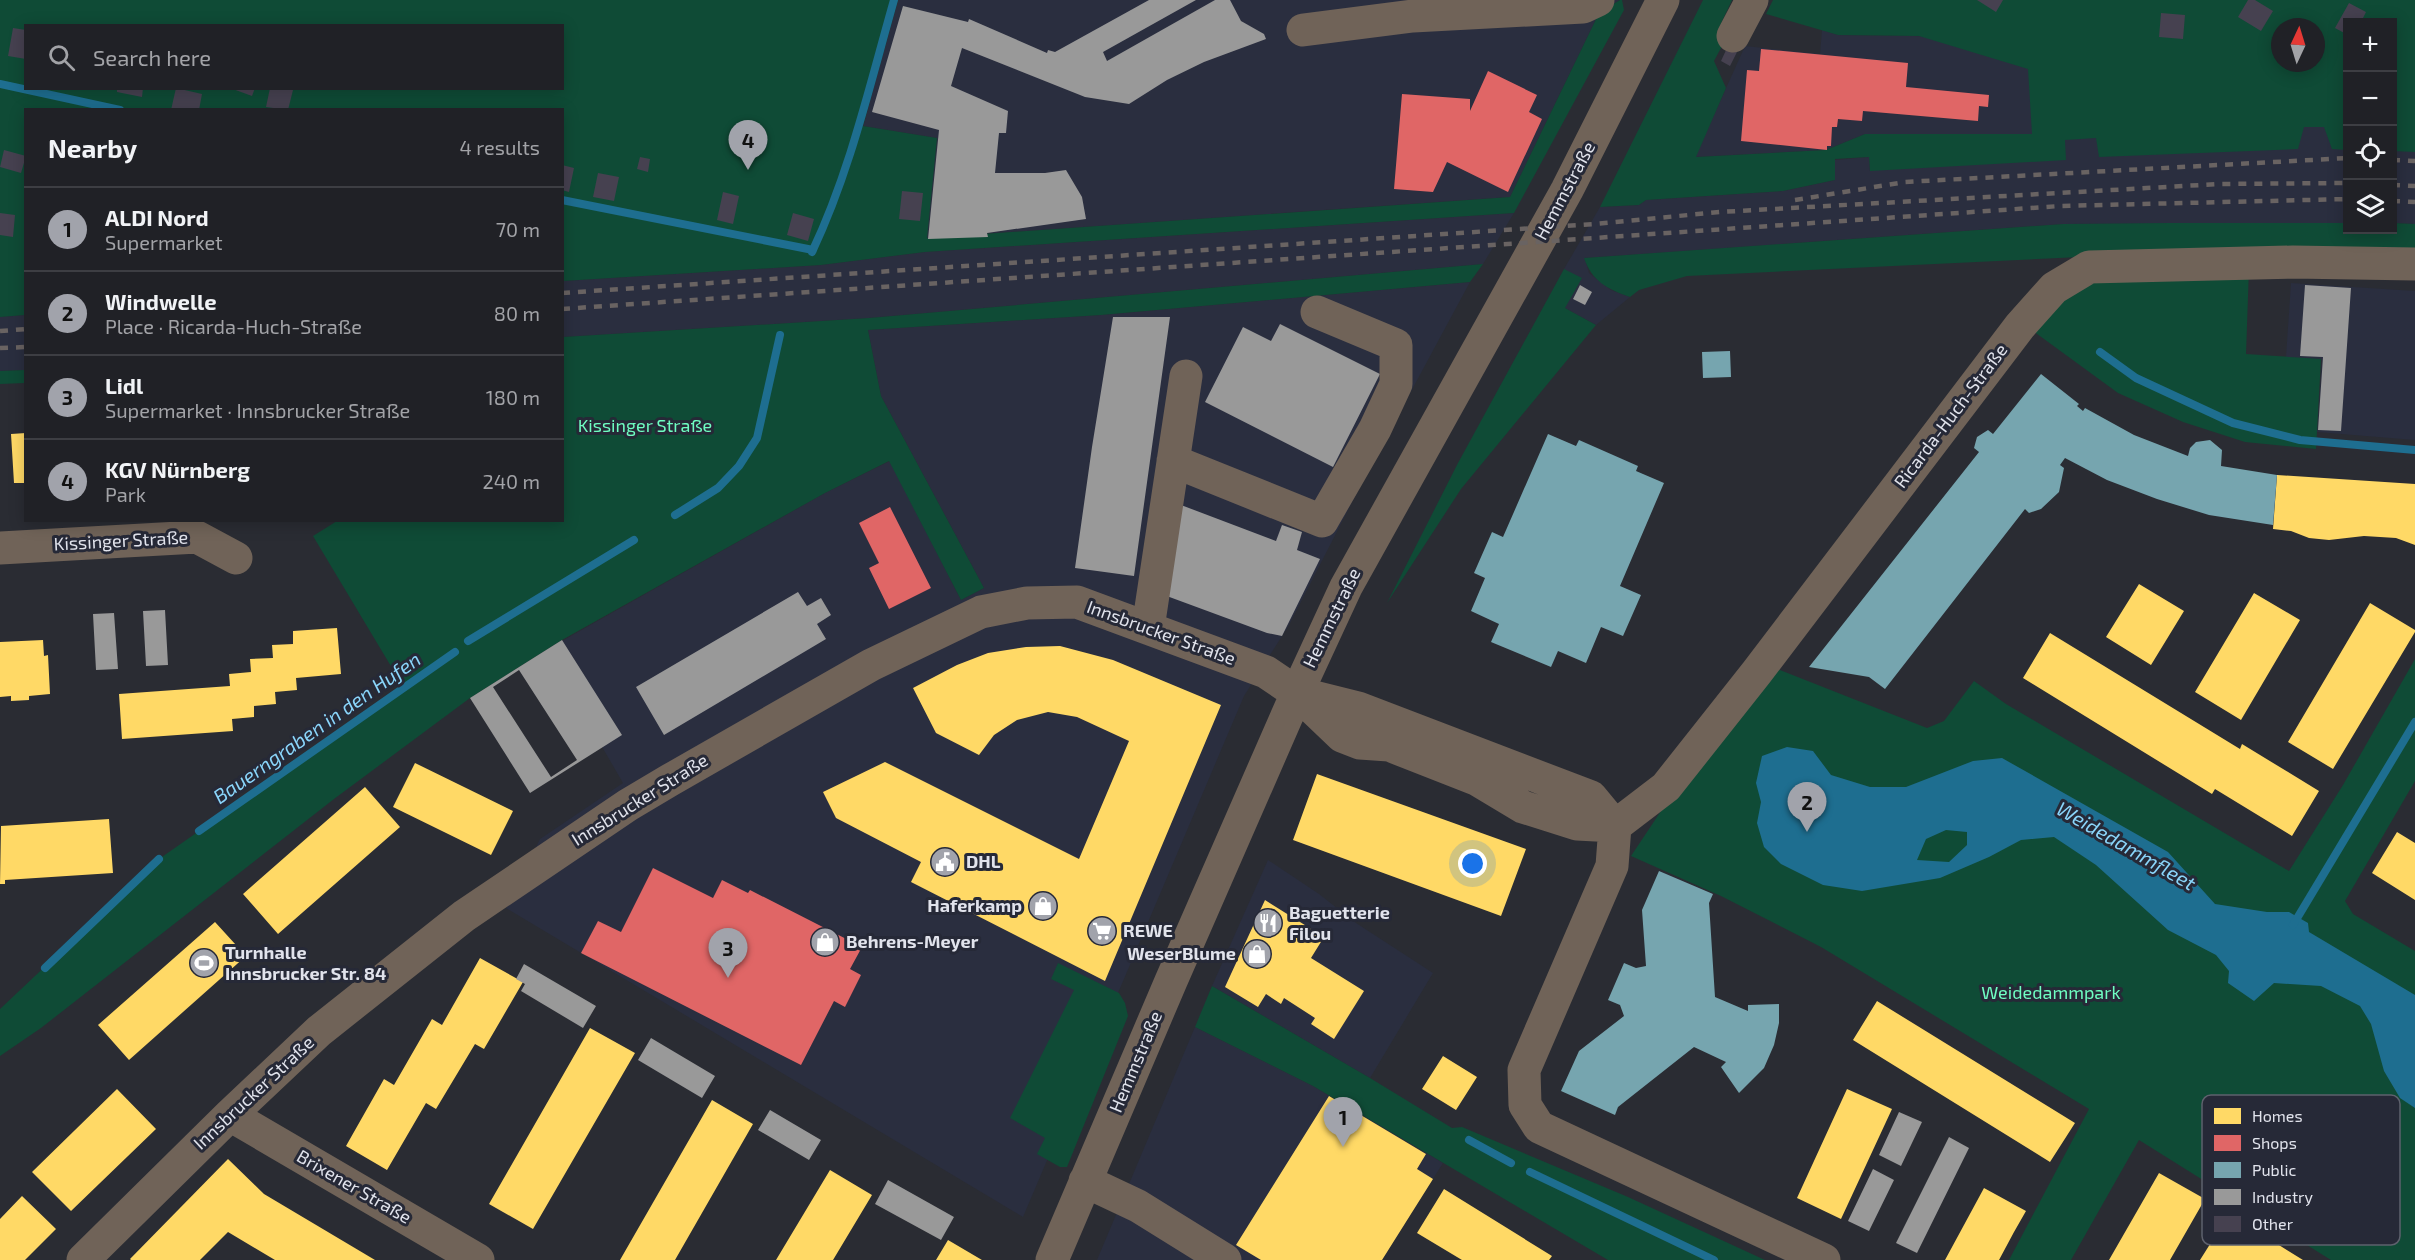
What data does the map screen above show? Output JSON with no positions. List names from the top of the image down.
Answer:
{
  "streets": {
    "street": [
      "Hemmstraße",
      "Ricarda-Huch-Straße",
      "Kissinger Straße",
      "Innsbrucker Straße",
      "Brixener Straße"
    ]
  },
  "crossings": [
    ["Hemmstraße", "Innsbrucker Straße"],
    ["Innsbrucker Straße", "Brixener Straße"]
  ],
  "water": ["Bauerngraben in den Hufen", "Weidedammfleet"],
  "parks": ["Kissinger Straße", "Weidedammpark"],
  "places": {
    "public building": ["DHL"],
    "shop": ["Haferkamp", "Behrens-Meyer", "WeserBlume"],
    "restaurant": ["Baguetterie Filou"],
    "supermarket": ["REWE"],
    "sports": ["Turnhalle Innsbrucker Str. 84"]
  },
  "legend": [
    "Homes",
    "Shops",
    "Public",
    "Industry",
    "Other"
  ],
  "north": "top",
  "page": {
    "map_buttons": ["+", "−"],
    "search": "Search here",
    "heading": ["Nearby", "4 results"],
    "pins": [
      "4",
      "2",
      "3",
      "1"
    ],
    "list": [
      {
        "mark": "1",
        "name": "ALDI Nord",
        "note": "Supermarket",
        "value": "70 m"
      },
      {
        "mark": "2",
        "name": "Windwelle",
        "note": "Place · Ricarda-Huch-Straße",
        "value": "80 m"
      },
      {
        "mark": "3",
        "name": "Lidl",
        "note": "Supermarket · Innsbrucker Straße",
        "value": "180 m"
      },
      {
        "mark": "4",
        "name": "KGV Nürnberg",
        "note": "Park",
        "value": "240 m"
      }
    ]
  }
}
